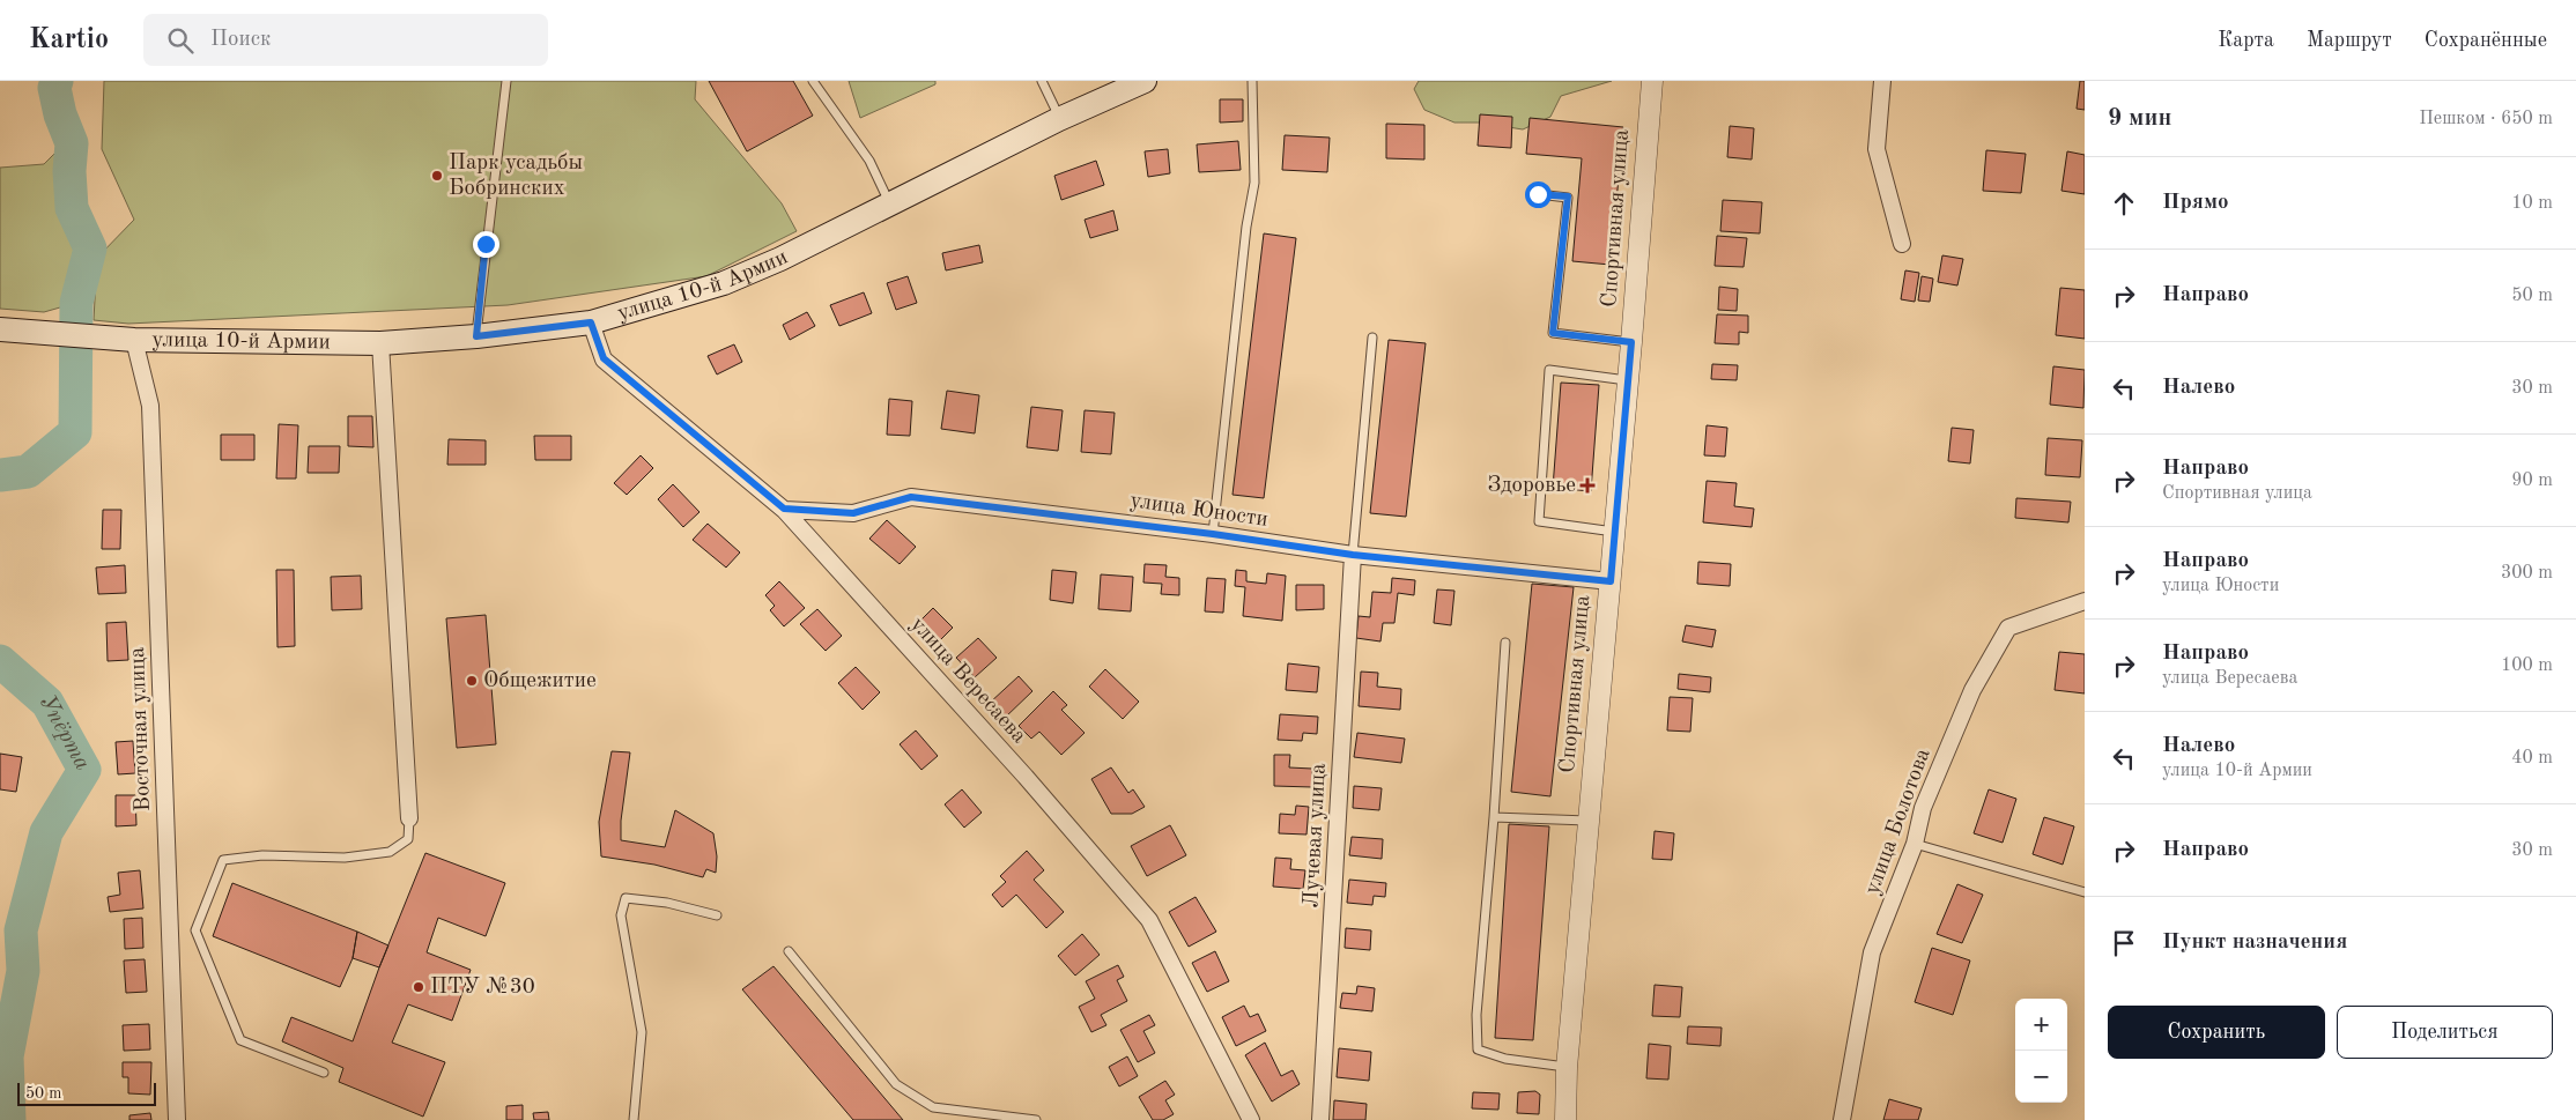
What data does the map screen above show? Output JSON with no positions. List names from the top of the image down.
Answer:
{
  "streets": {
    "main road": ["улица 10-й Армии"],
    "street": [
      "Спортивная улица",
      "улица Юности",
      "улица Вересаева",
      "Восточная улица",
      "улица Болотова",
      "Лучевая улица"
    ]
  },
  "crossings": [
    ["Спортивная улица", "улица Юности"],
    ["улица 10-й Армии", "улица Вересаева"],
    ["улица 10-й Армии", "Восточная улица"],
    ["улица Юности", "улица Вересаева"],
    ["улица Юности", "Лучевая улица"]
  ],
  "water": ["Упёрта"],
  "places": {
    "other": ["Парк усадьбы Бобринских", "Общежитие", "ПТУ №30"],
    "health": ["Здоровье"]
  },
  "scale_bar": "50 m",
  "page": {
    "header": "Kartio",
    "search": "Поиск",
    "nav": ["Карта", "Маршрут", "Сохранённые"],
    "heading": ["9 мин", "Пешком · 650 m"],
    "list": [
      ["Прямо", "10 m"],
      ["Направо", "50 m"],
      ["Налево", "30 m"],
      ["Направо", "Спортивная улица", "90 m"],
      ["Направо", "улица Юности", "300 m"],
      ["Направо", "улица Вересаева", "100 m"],
      ["Налево", "улица 10-й Армии", "40 m"],
      ["Направо", "30 m"],
      "Пункт назначения"
    ],
    "buttons": ["Сохранить", "Поделиться"],
    "map_buttons": ["+", "−"],
    "scale": "50 m"
  }
}
